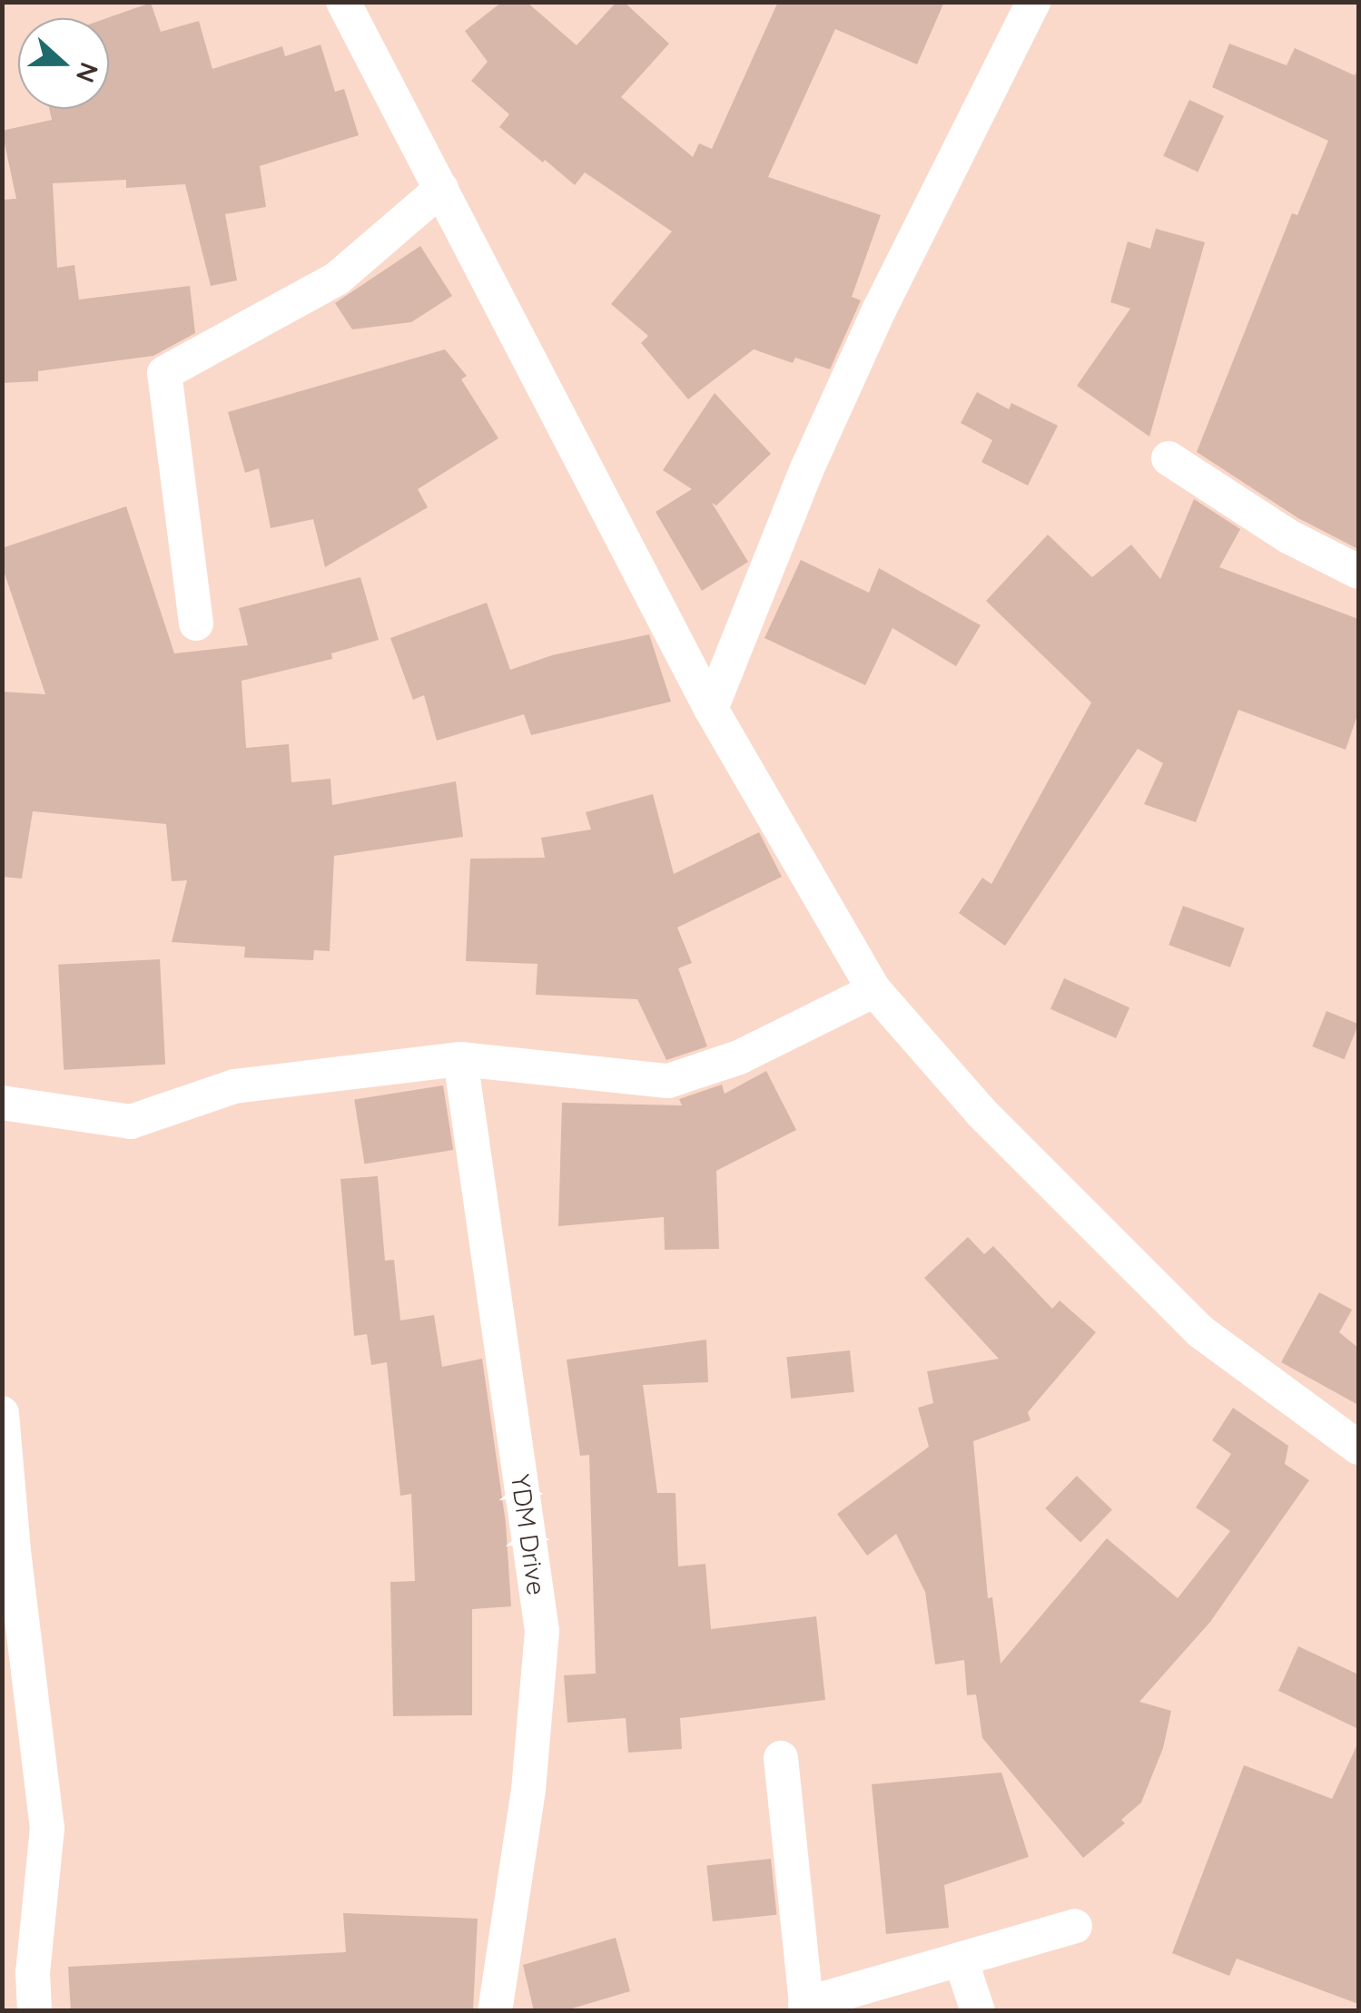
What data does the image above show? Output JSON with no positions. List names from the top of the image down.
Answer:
{
  "streets": {
    "street": ["YDM Drive"]
  },
  "north": "right"
}
